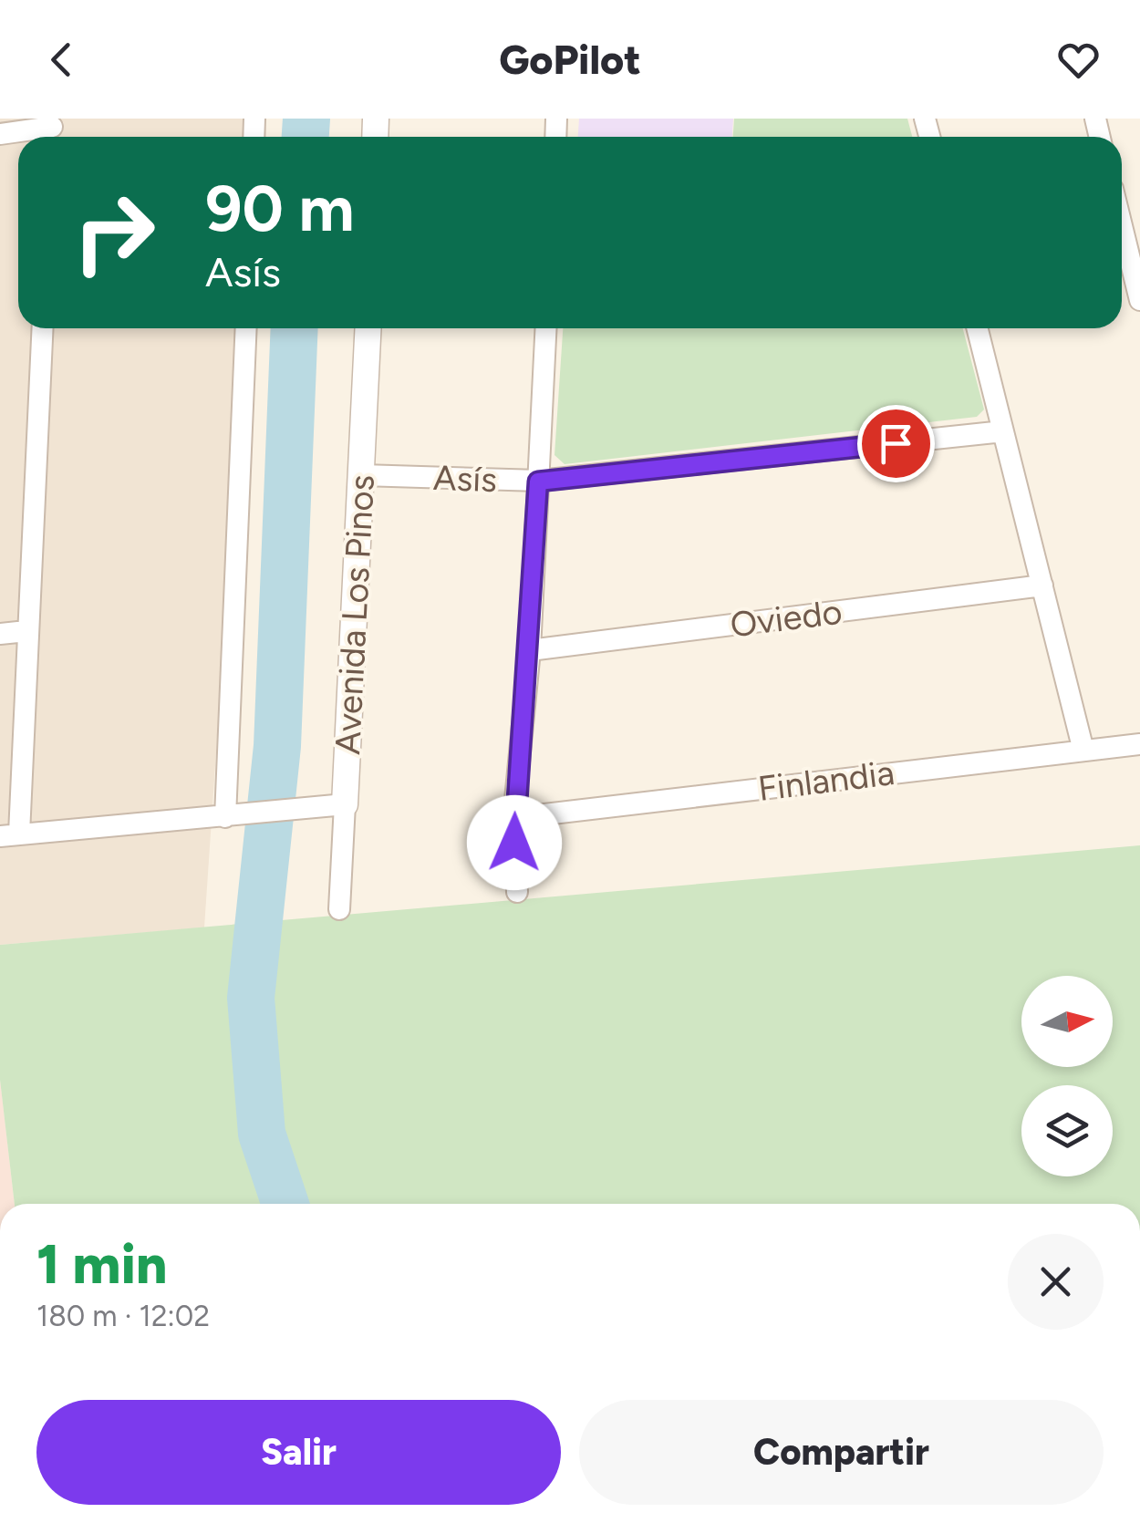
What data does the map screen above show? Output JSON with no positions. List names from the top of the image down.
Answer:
{
  "streets": {
    "street": [
      "Asís",
      "Avenida Los Pinos",
      "Oviedo",
      "Finlandia"
    ]
  },
  "crossings": [
    ["Asís", "Avenida Los Pinos"]
  ],
  "north": "right",
  "page": {
    "header": "GoPilot",
    "turn": ["90 m", "Asís"],
    "heading": ["1 min", "180 m · 12:02"],
    "buttons": ["Salir", "Compartir"]
  }
}
